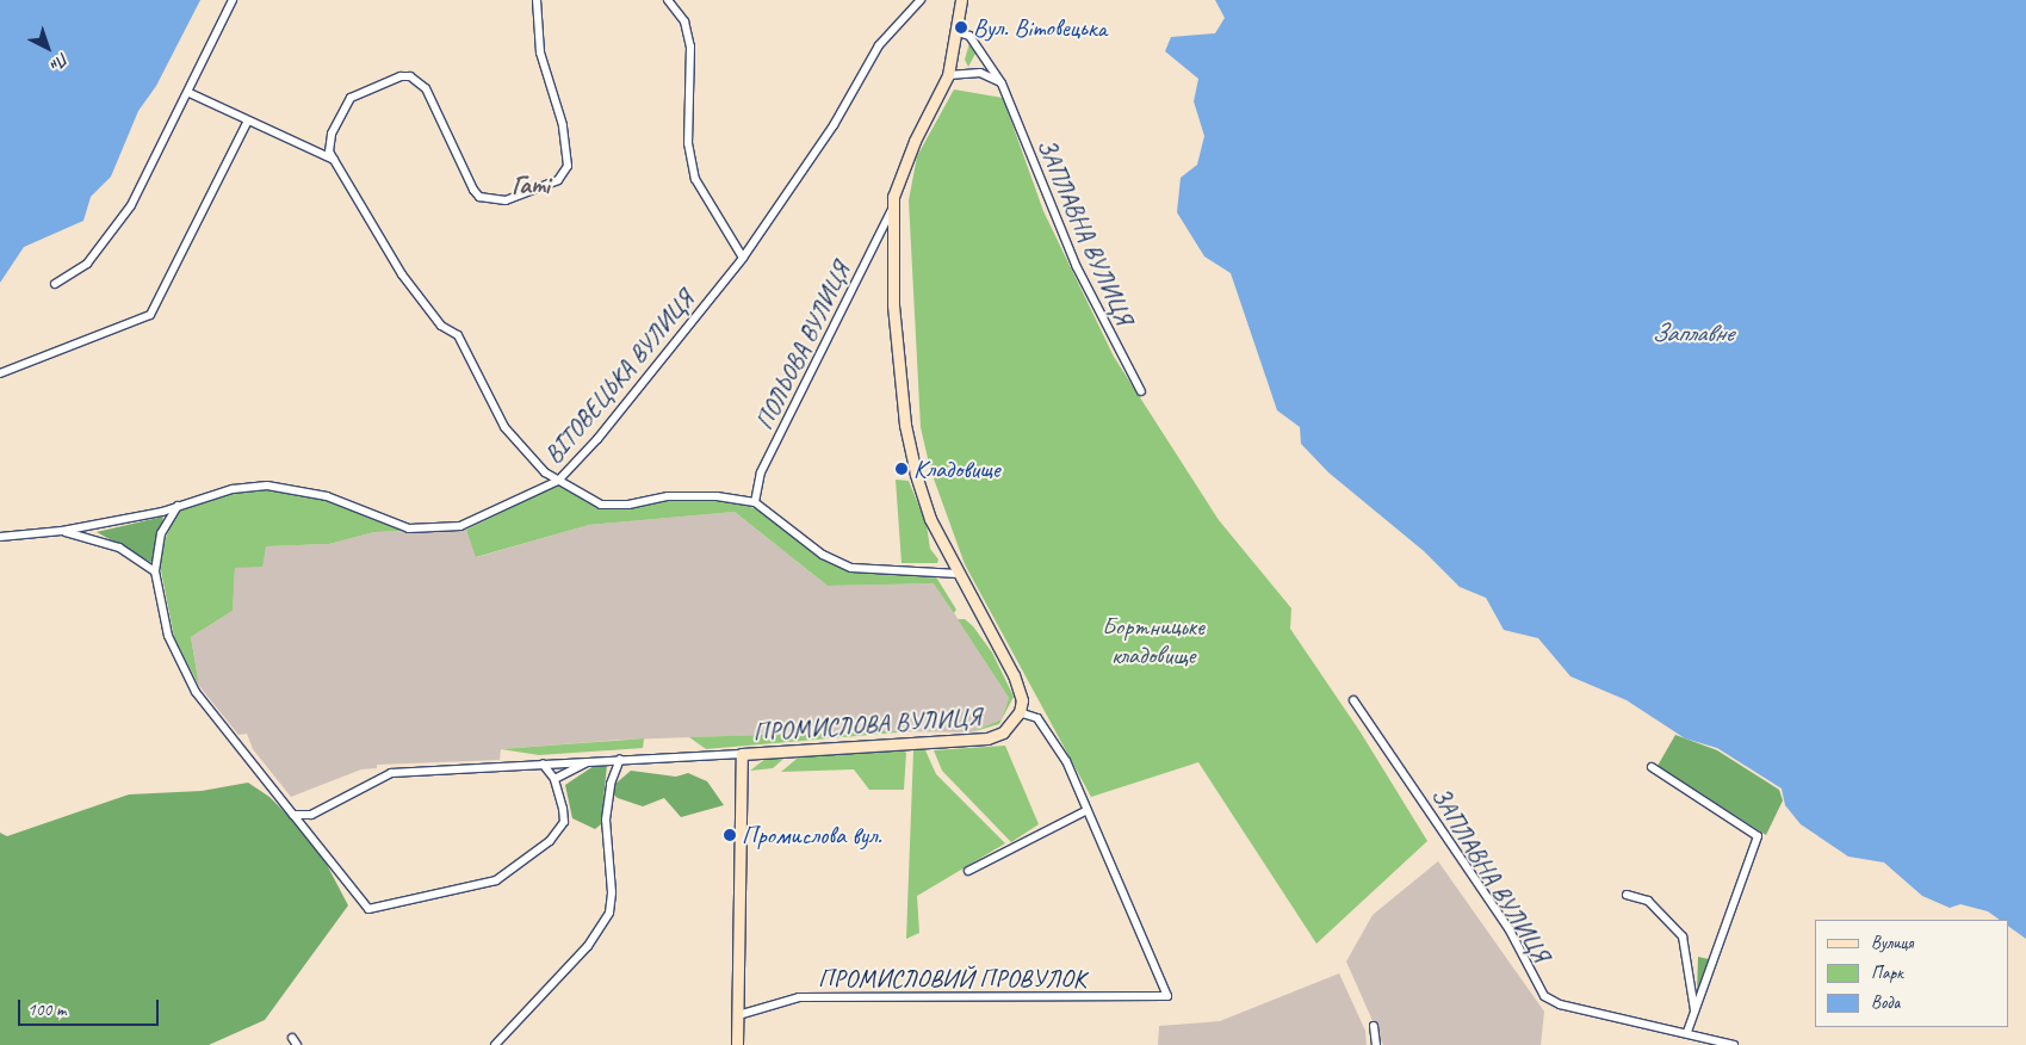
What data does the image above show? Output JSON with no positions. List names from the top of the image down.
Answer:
{
  "streets": {
    "street": [
      "ЗАПЛАВНА ВУЛИЦЯ",
      "ПОЛЬОВА ВУЛИЦЯ",
      "ВІТОВЕЦЬКА ВУЛИЦЯ",
      "ПРОМИСЛОВА ВУЛИЦЯ",
      "ПРОМИСЛОВИЙ ПРОВУЛОК"
    ]
  },
  "crossings": [
    ["ПРОМИСЛОВА ВУЛИЦЯ", "ПРОМИСЛОВИЙ ПРОВУЛОК"]
  ],
  "districts": ["Гаті"],
  "water": ["Заплавне"],
  "parks": ["Бортницьке кладовище"],
  "places": ["Вул. Вітовецька", "Кладовище", "Промислова вул."],
  "legend": ["Вулиця", "Парк", "Вода"],
  "scale_bar": "100 m",
  "north": "bottom right"
}
